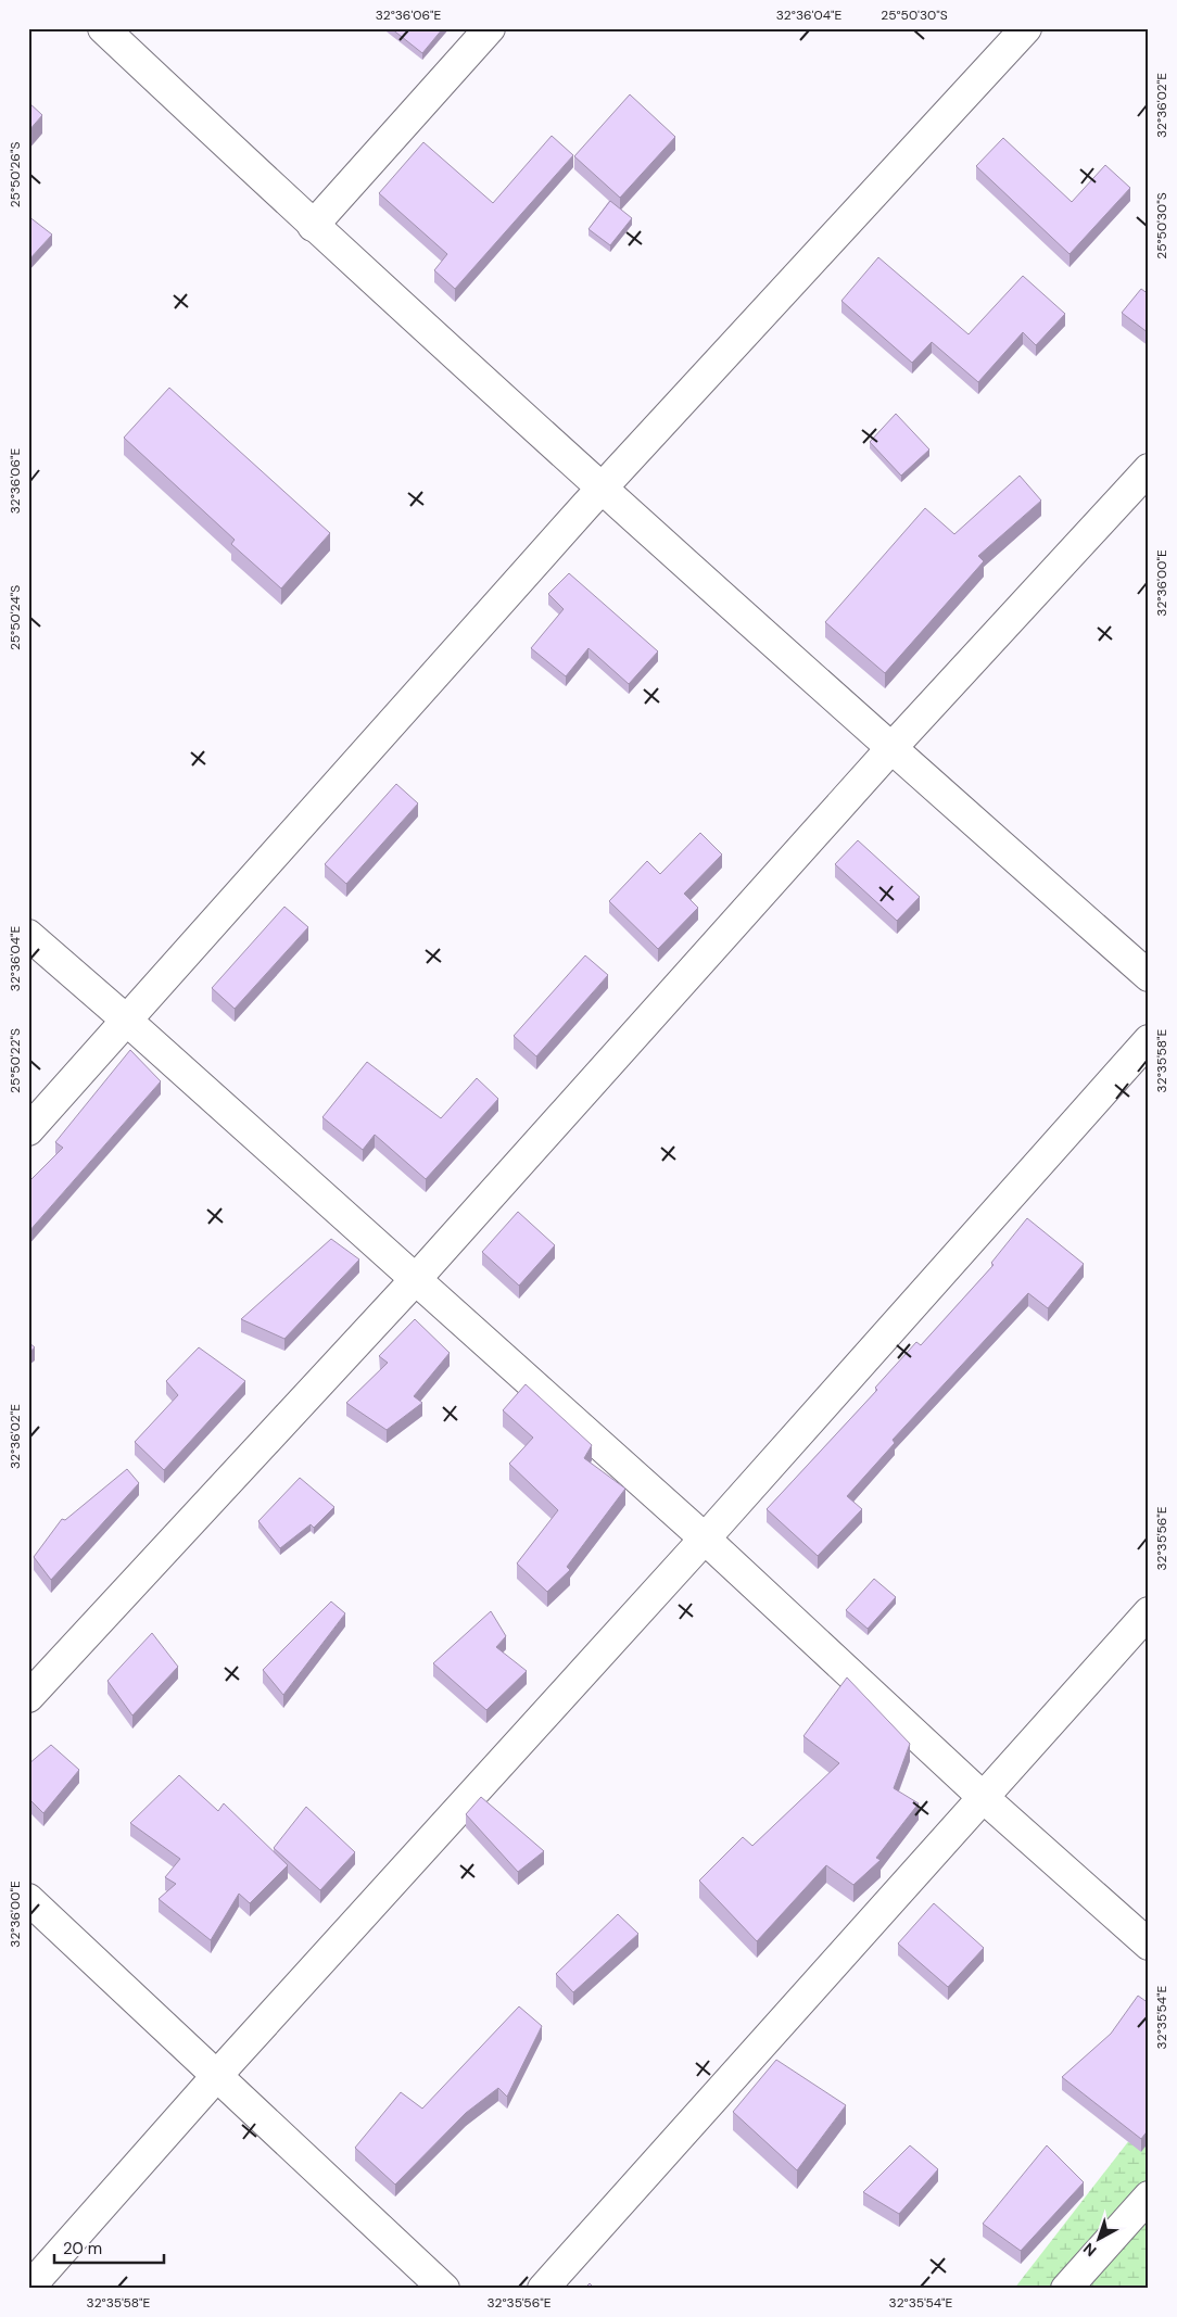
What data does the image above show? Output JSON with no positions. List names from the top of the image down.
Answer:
{
  "scale_bar": "20 m",
  "north": "bottom left",
  "coordinates": [
    "32°36'06\"E",
    "32°36'04\"E",
    "25°50'30\"S",
    "32°36'02\"E",
    "25°50'26\"S",
    "32°36'00\"E",
    "25°50'24\"S",
    "25°50'22\"S",
    "32°35'58\"E",
    "32°35'56\"E",
    "32°35'54\"E"
  ]
}
